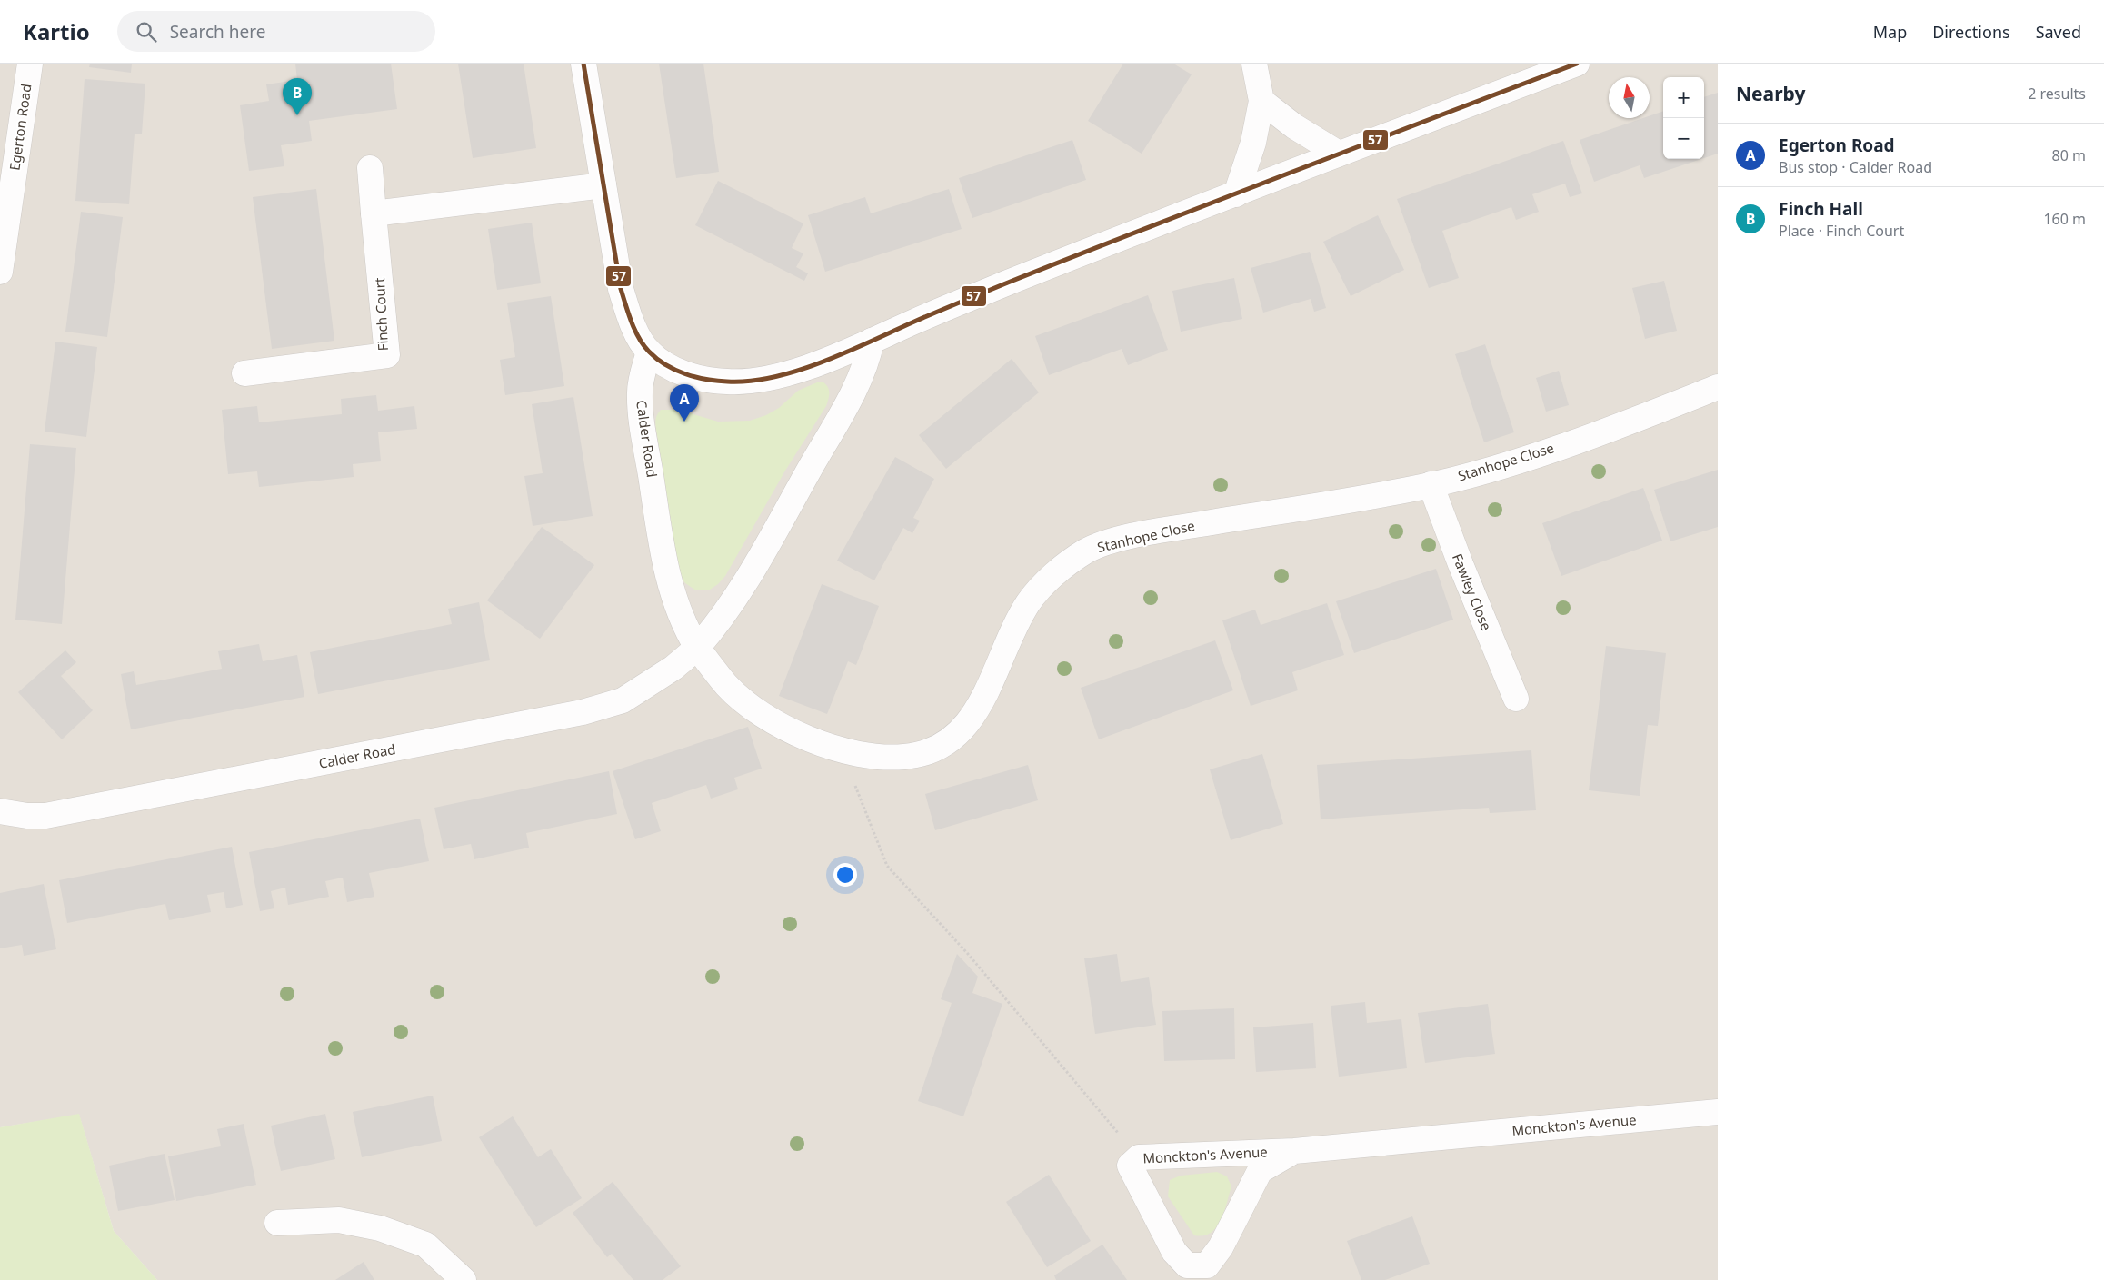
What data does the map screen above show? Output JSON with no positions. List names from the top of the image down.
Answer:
{
  "streets": {
    "street": [
      "Egerton Road",
      "Finch Court",
      "Calder Road",
      "Stanhope Close",
      "Fawley Close",
      "Monckton's Avenue"
    ]
  },
  "crossings": [
    ["Calder Road", "Stanhope Close"],
    ["Stanhope Close", "Fawley Close"]
  ],
  "lines": ["transit line 57"],
  "north": "top",
  "page": {
    "header": "Kartio",
    "search": "Search here",
    "nav": ["Map", "Directions", "Saved"],
    "heading": ["Nearby", "2 results"],
    "map_buttons": ["+", "−"],
    "pins": ["B", "A"],
    "list": [
      {
        "mark": "A",
        "name": "Egerton Road",
        "note": "Bus stop · Calder Road",
        "value": "80 m"
      },
      {
        "mark": "B",
        "name": "Finch Hall",
        "note": "Place · Finch Court",
        "value": "160 m"
      }
    ]
  }
}
